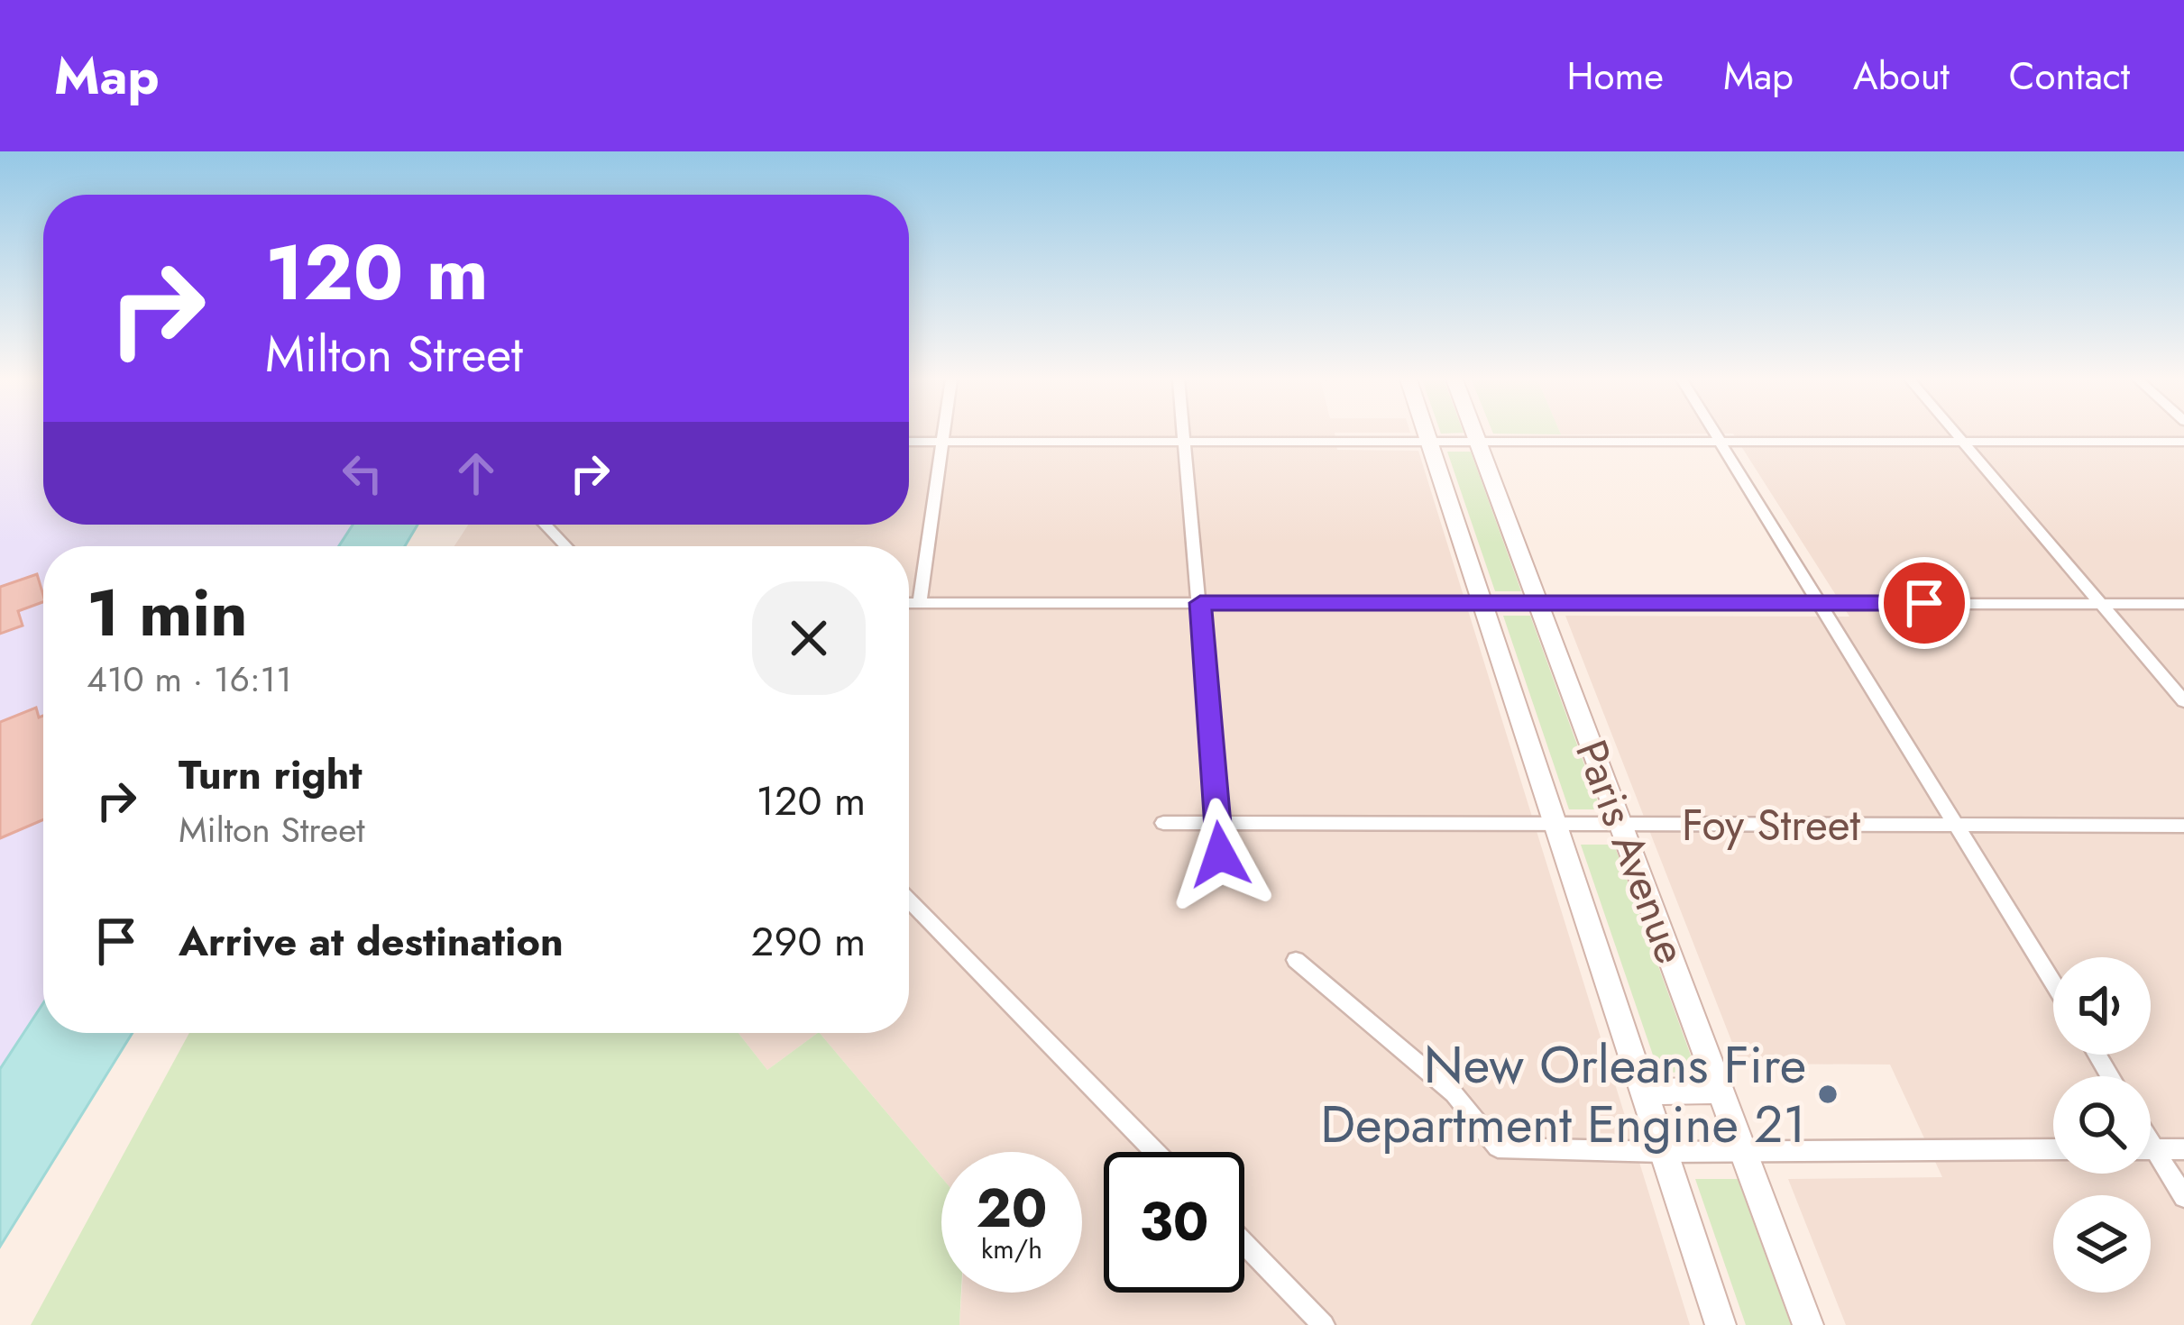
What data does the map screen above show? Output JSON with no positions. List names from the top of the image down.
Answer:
{
  "streets": {
    "street": ["Foy Street", "Paris Avenue"]
  },
  "crossings": [
    ["Foy Street", "Paris Avenue"]
  ],
  "places": ["New Orleans Fire Department Engine 21"],
  "page": {
    "header": "Map",
    "nav": [
      "Home",
      "Map",
      "About",
      "Contact"
    ],
    "turn": ["120 m", "Milton Street"],
    "heading": ["1 min", "410 m · 16:11"],
    "list": [
      {
        "name": "Turn right",
        "note": "Milton Street",
        "value": "120 m"
      },
      {
        "name": "Arrive at destination",
        "value": "290 m"
      }
    ],
    "speed": "20 km/h",
    "limit": "30"
  }
}
